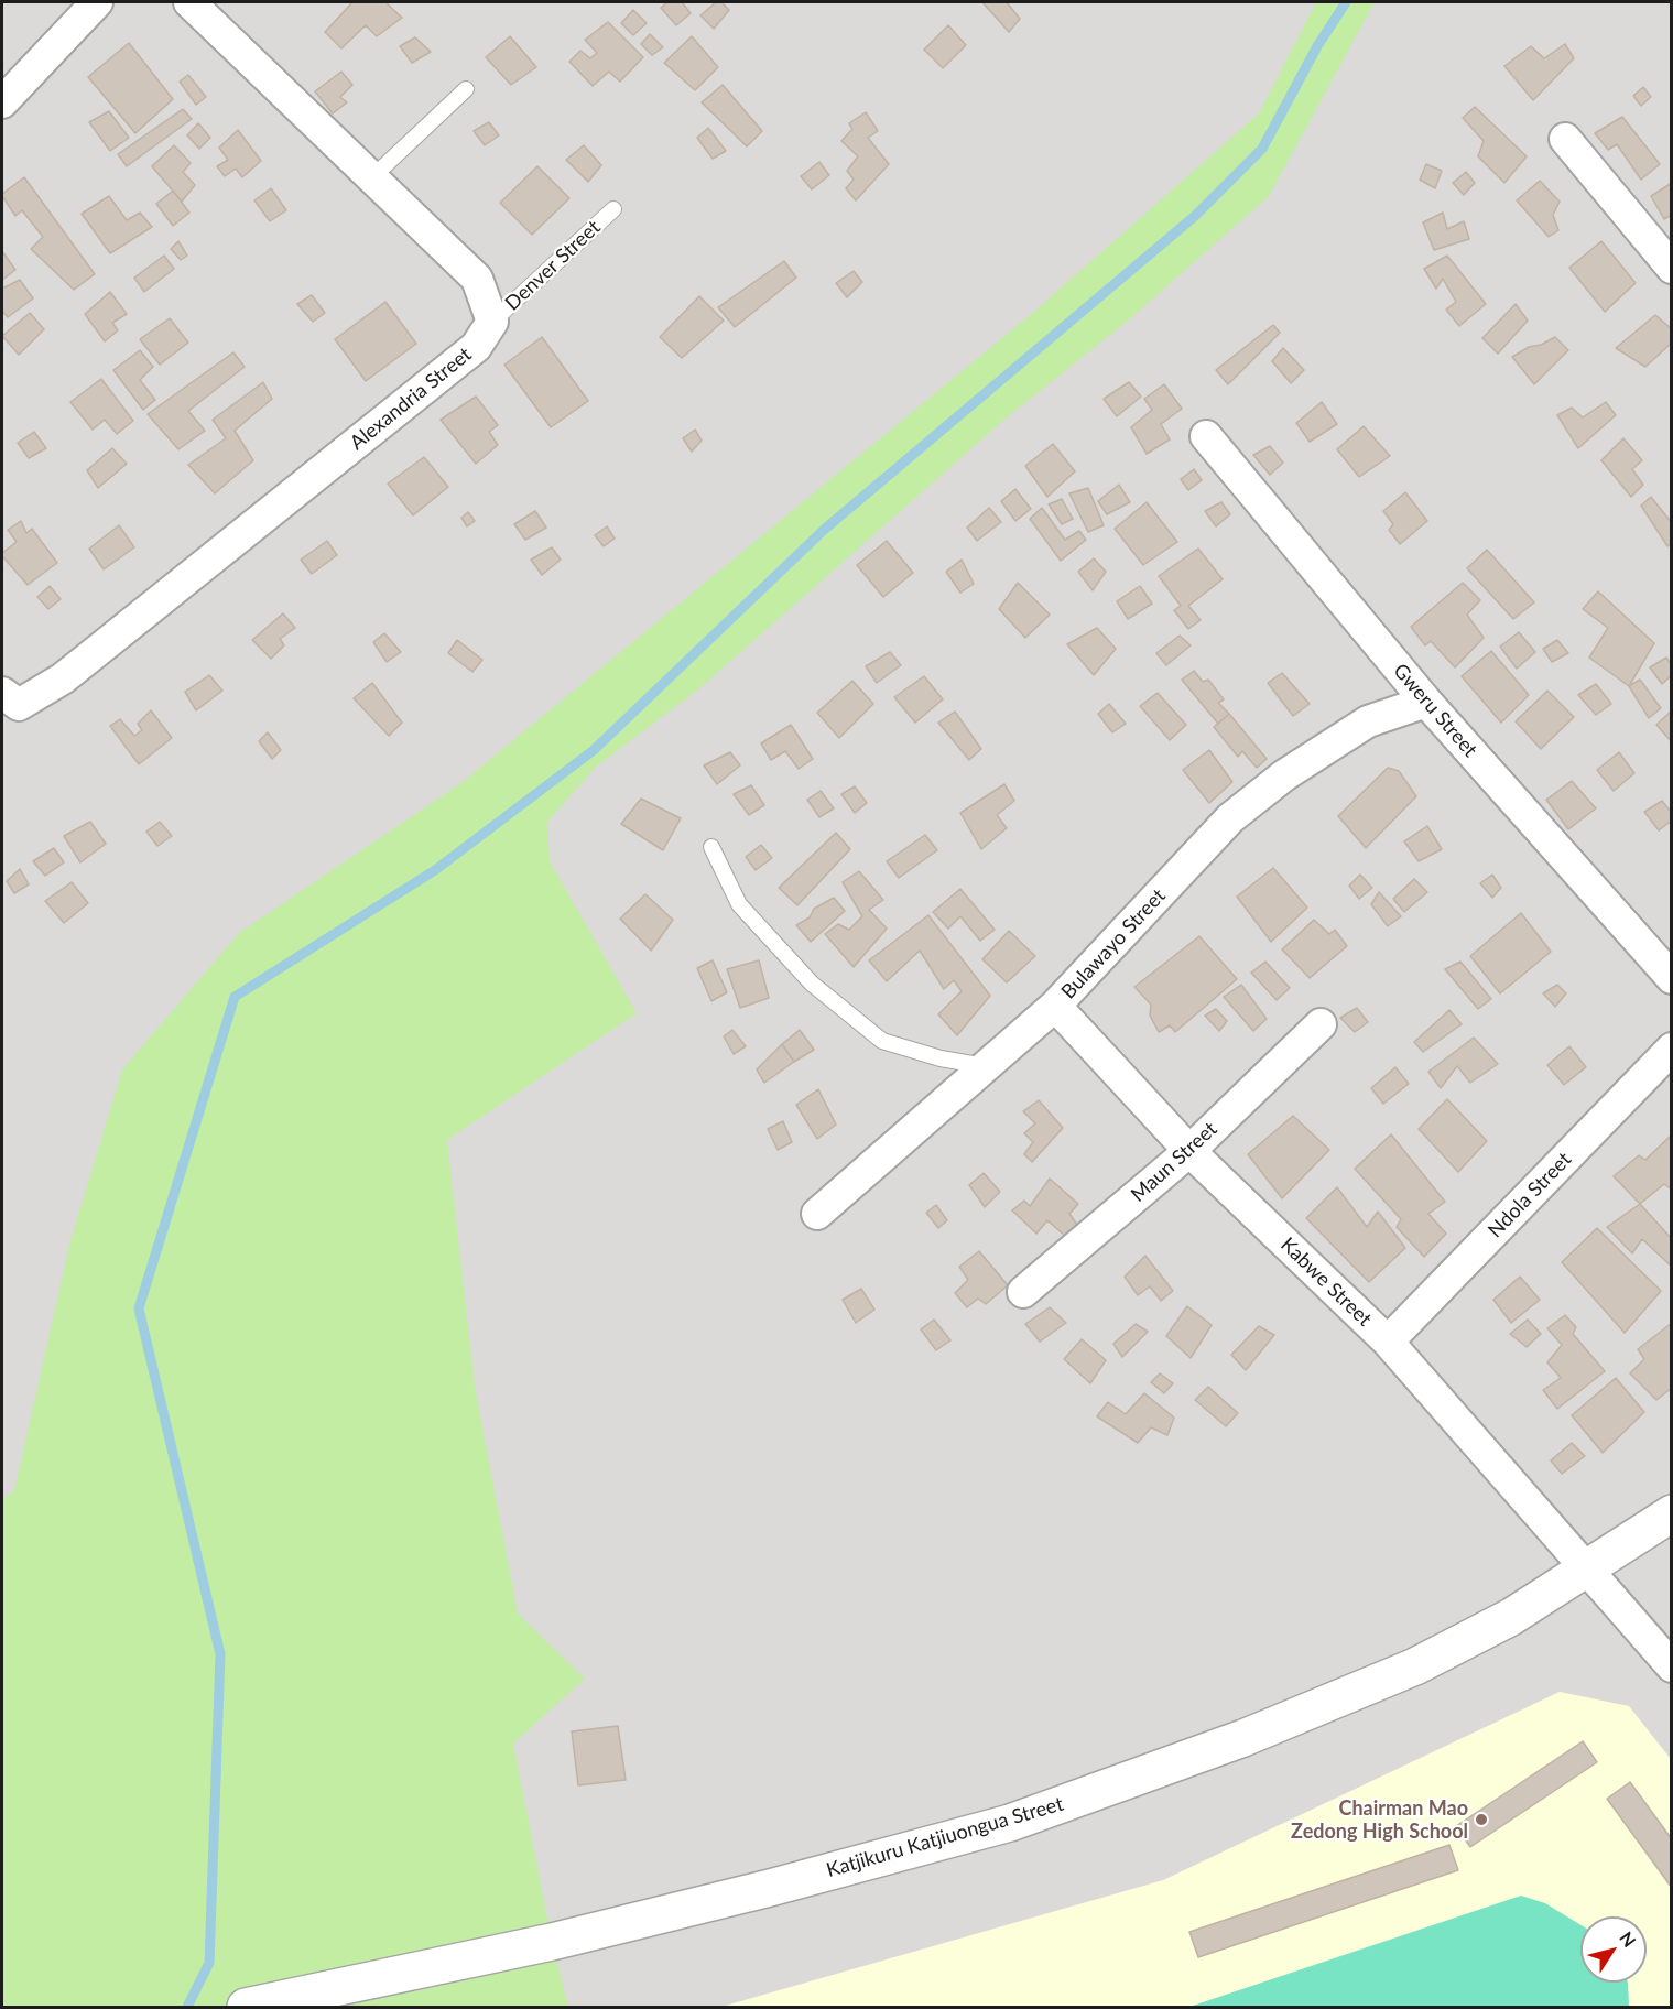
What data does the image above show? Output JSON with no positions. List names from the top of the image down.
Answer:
{
  "streets": {
    "street": [
      "Alexandria Street",
      "Gweru Street",
      "Bulawayo Street",
      "Maun Street",
      "Ndola Street",
      "Kabwe Street",
      "Katjikuru Katjiuongua Street"
    ],
    "lane": ["Denver Street"]
  },
  "crossings": [
    ["Denver Street", "Alexandria Street"],
    ["Gweru Street", "Bulawayo Street"],
    ["Bulawayo Street", "Kabwe Street"],
    ["Maun Street", "Kabwe Street"],
    ["Ndola Street", "Kabwe Street"],
    ["Kabwe Street", "Katjikuru Katjiuongua Street"]
  ],
  "places": ["Chairman Mao Zedong High School"],
  "north": "top right"
}
